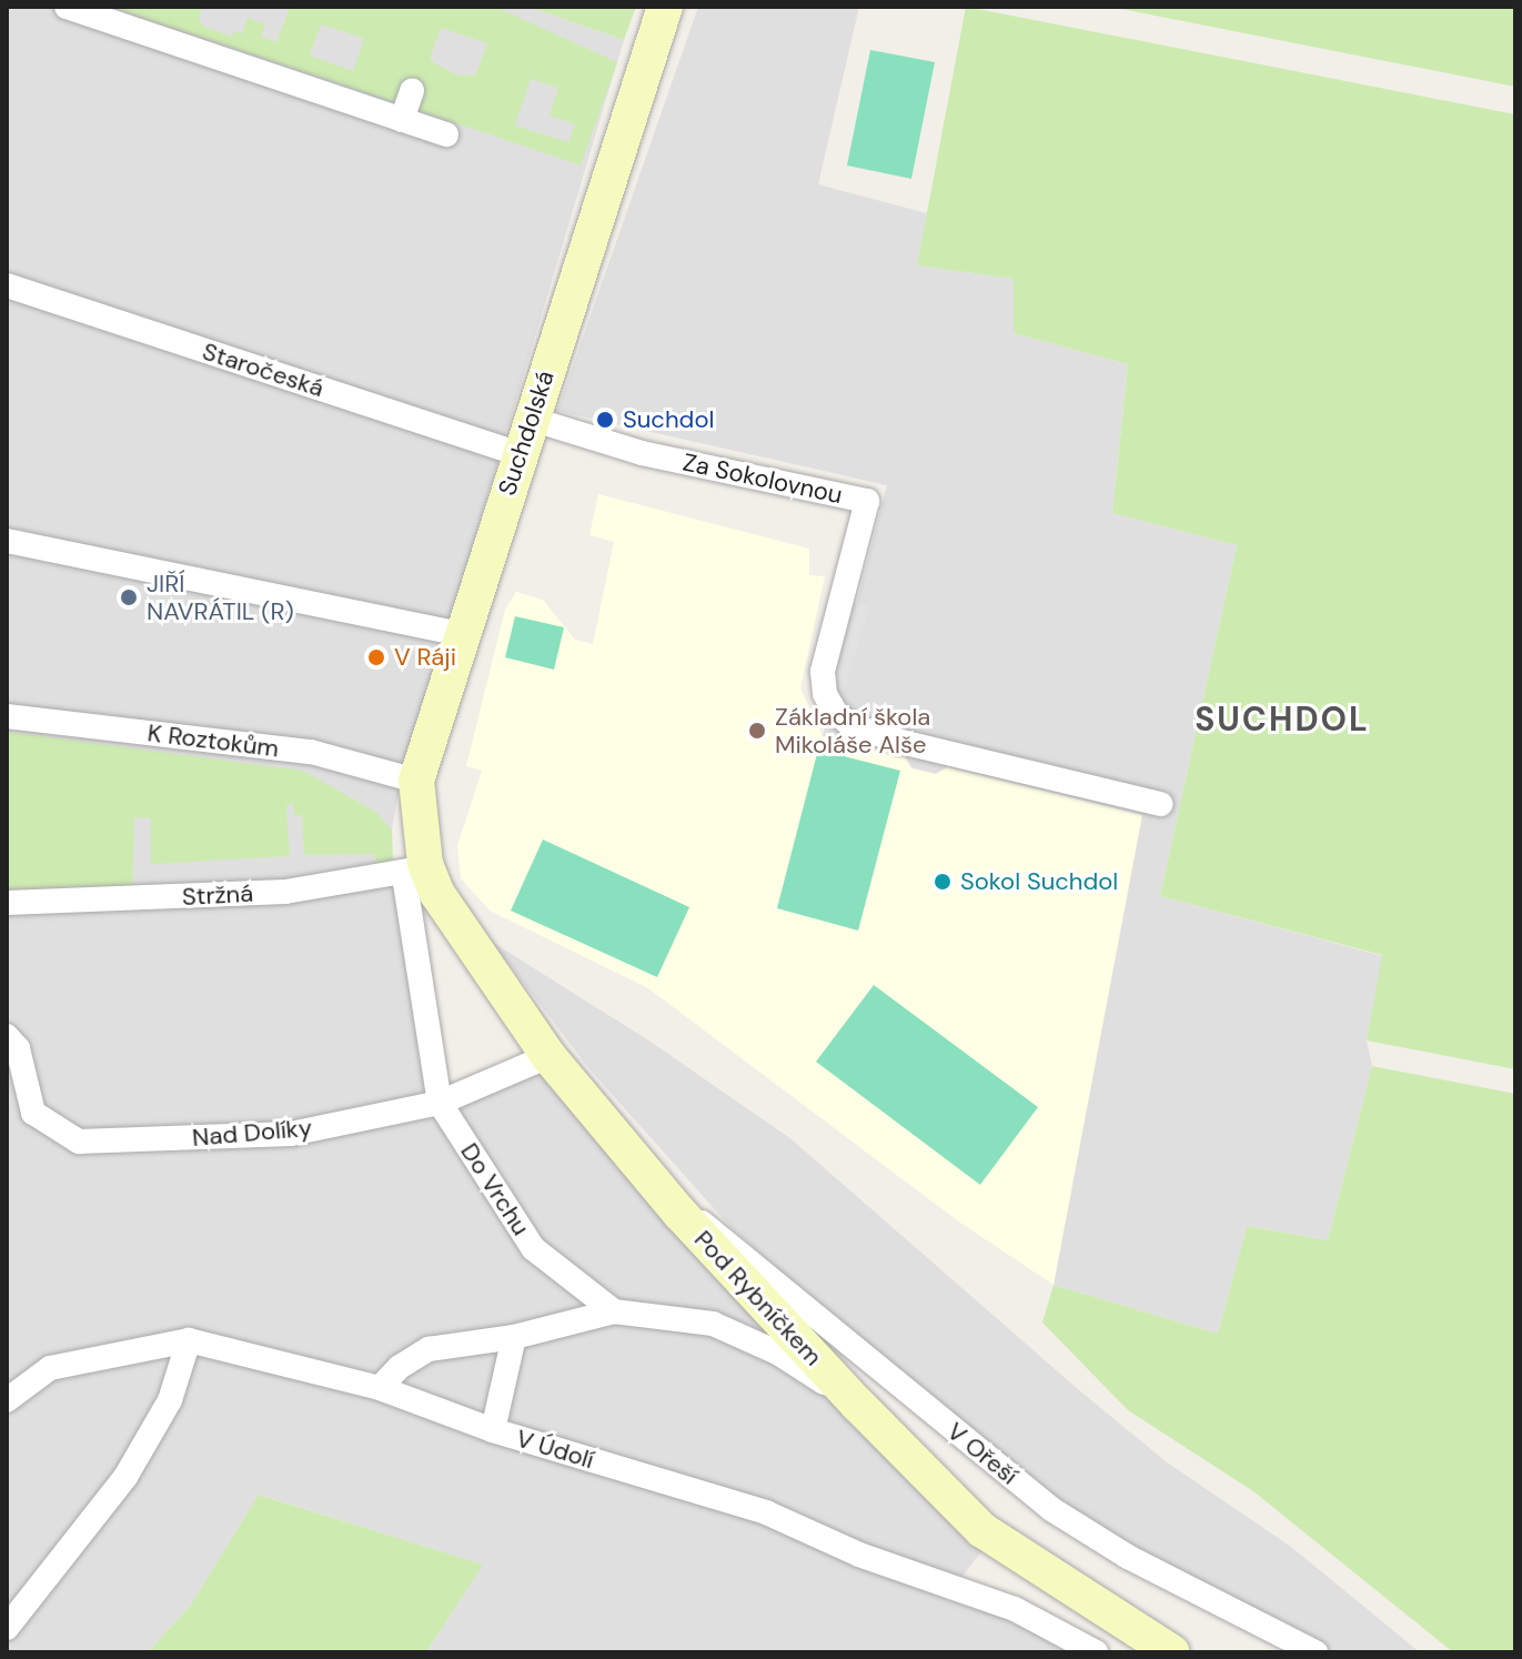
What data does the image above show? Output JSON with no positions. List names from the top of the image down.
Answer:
{
  "streets": {
    "street": [
      "Staročeská",
      "Suchdolská",
      "Za Sokolovnou",
      "K Roztokům",
      "Stržná",
      "Nad Dolíky",
      "Do Vrchu",
      "Pod Rybníčkem",
      "V Údolí",
      "V Ořeší"
    ]
  },
  "crossings": [
    ["Staročeská", "Suchdolská"],
    ["Suchdolská", "Za Sokolovnou"],
    ["Suchdolská", "K Roztokům"],
    ["Suchdolská", "Stržná"],
    ["Suchdolská", "Do Vrchu"],
    ["Suchdolská", "Pod Rybníčkem"],
    ["Stržná", "Do Vrchu"],
    ["Stržná", "Pod Rybníčkem"],
    ["Nad Dolíky", "Do Vrchu"],
    ["Nad Dolíky", "Pod Rybníčkem"],
    ["Do Vrchu", "Pod Rybníčkem"],
    ["Pod Rybníčkem", "V Ořeší"]
  ],
  "districts": ["SUCHDOL"],
  "places": [
    "Suchdol",
    "JIŘÍ NAVRÁTIL (R)",
    "V Ráji",
    "Základní škola Mikoláše Alše",
    "Sokol Suchdol"
  ]
}
